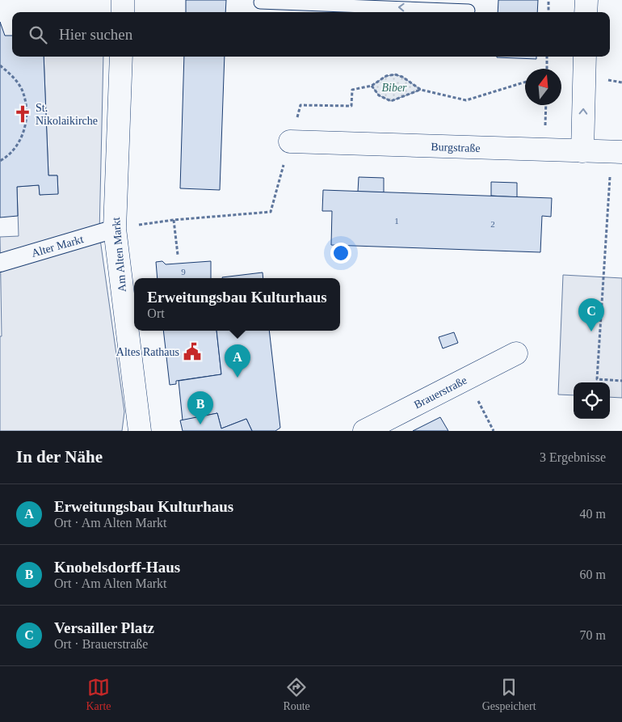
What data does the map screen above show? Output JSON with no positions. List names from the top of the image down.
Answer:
{
  "streets": {
    "street": [
      "Burgstraße",
      "Alter Markt",
      "Am Alten Markt",
      "Brauerstraße"
    ]
  },
  "crossings": [
    ["Alter Markt", "Am Alten Markt"]
  ],
  "parks": ["Biber"],
  "places": {
    "church": ["St. Nikolaikirche"],
    "public building": ["Altes Rathaus"]
  },
  "house_numbers": ["1", "2", "9"],
  "north": "top",
  "page": {
    "search": "Hier suchen",
    "popup": ["Erweitungsbau Kulturhaus", "Ort"],
    "pins": ["C", "A", "B"],
    "heading": ["In der Nähe", "3 Ergebnisse"],
    "list": [
      {
        "mark": "A",
        "name": "Erweitungsbau Kulturhaus",
        "note": "Ort · Am Alten Markt",
        "value": "40 m"
      },
      {
        "mark": "B",
        "name": "Knobelsdorff-Haus",
        "note": "Ort · Am Alten Markt",
        "value": "60 m"
      },
      {
        "mark": "C",
        "name": "Versailler Platz",
        "note": "Ort · Brauerstraße",
        "value": "70 m"
      }
    ],
    "nav": ["Karte", "Route", "Gespeichert"]
  }
}
